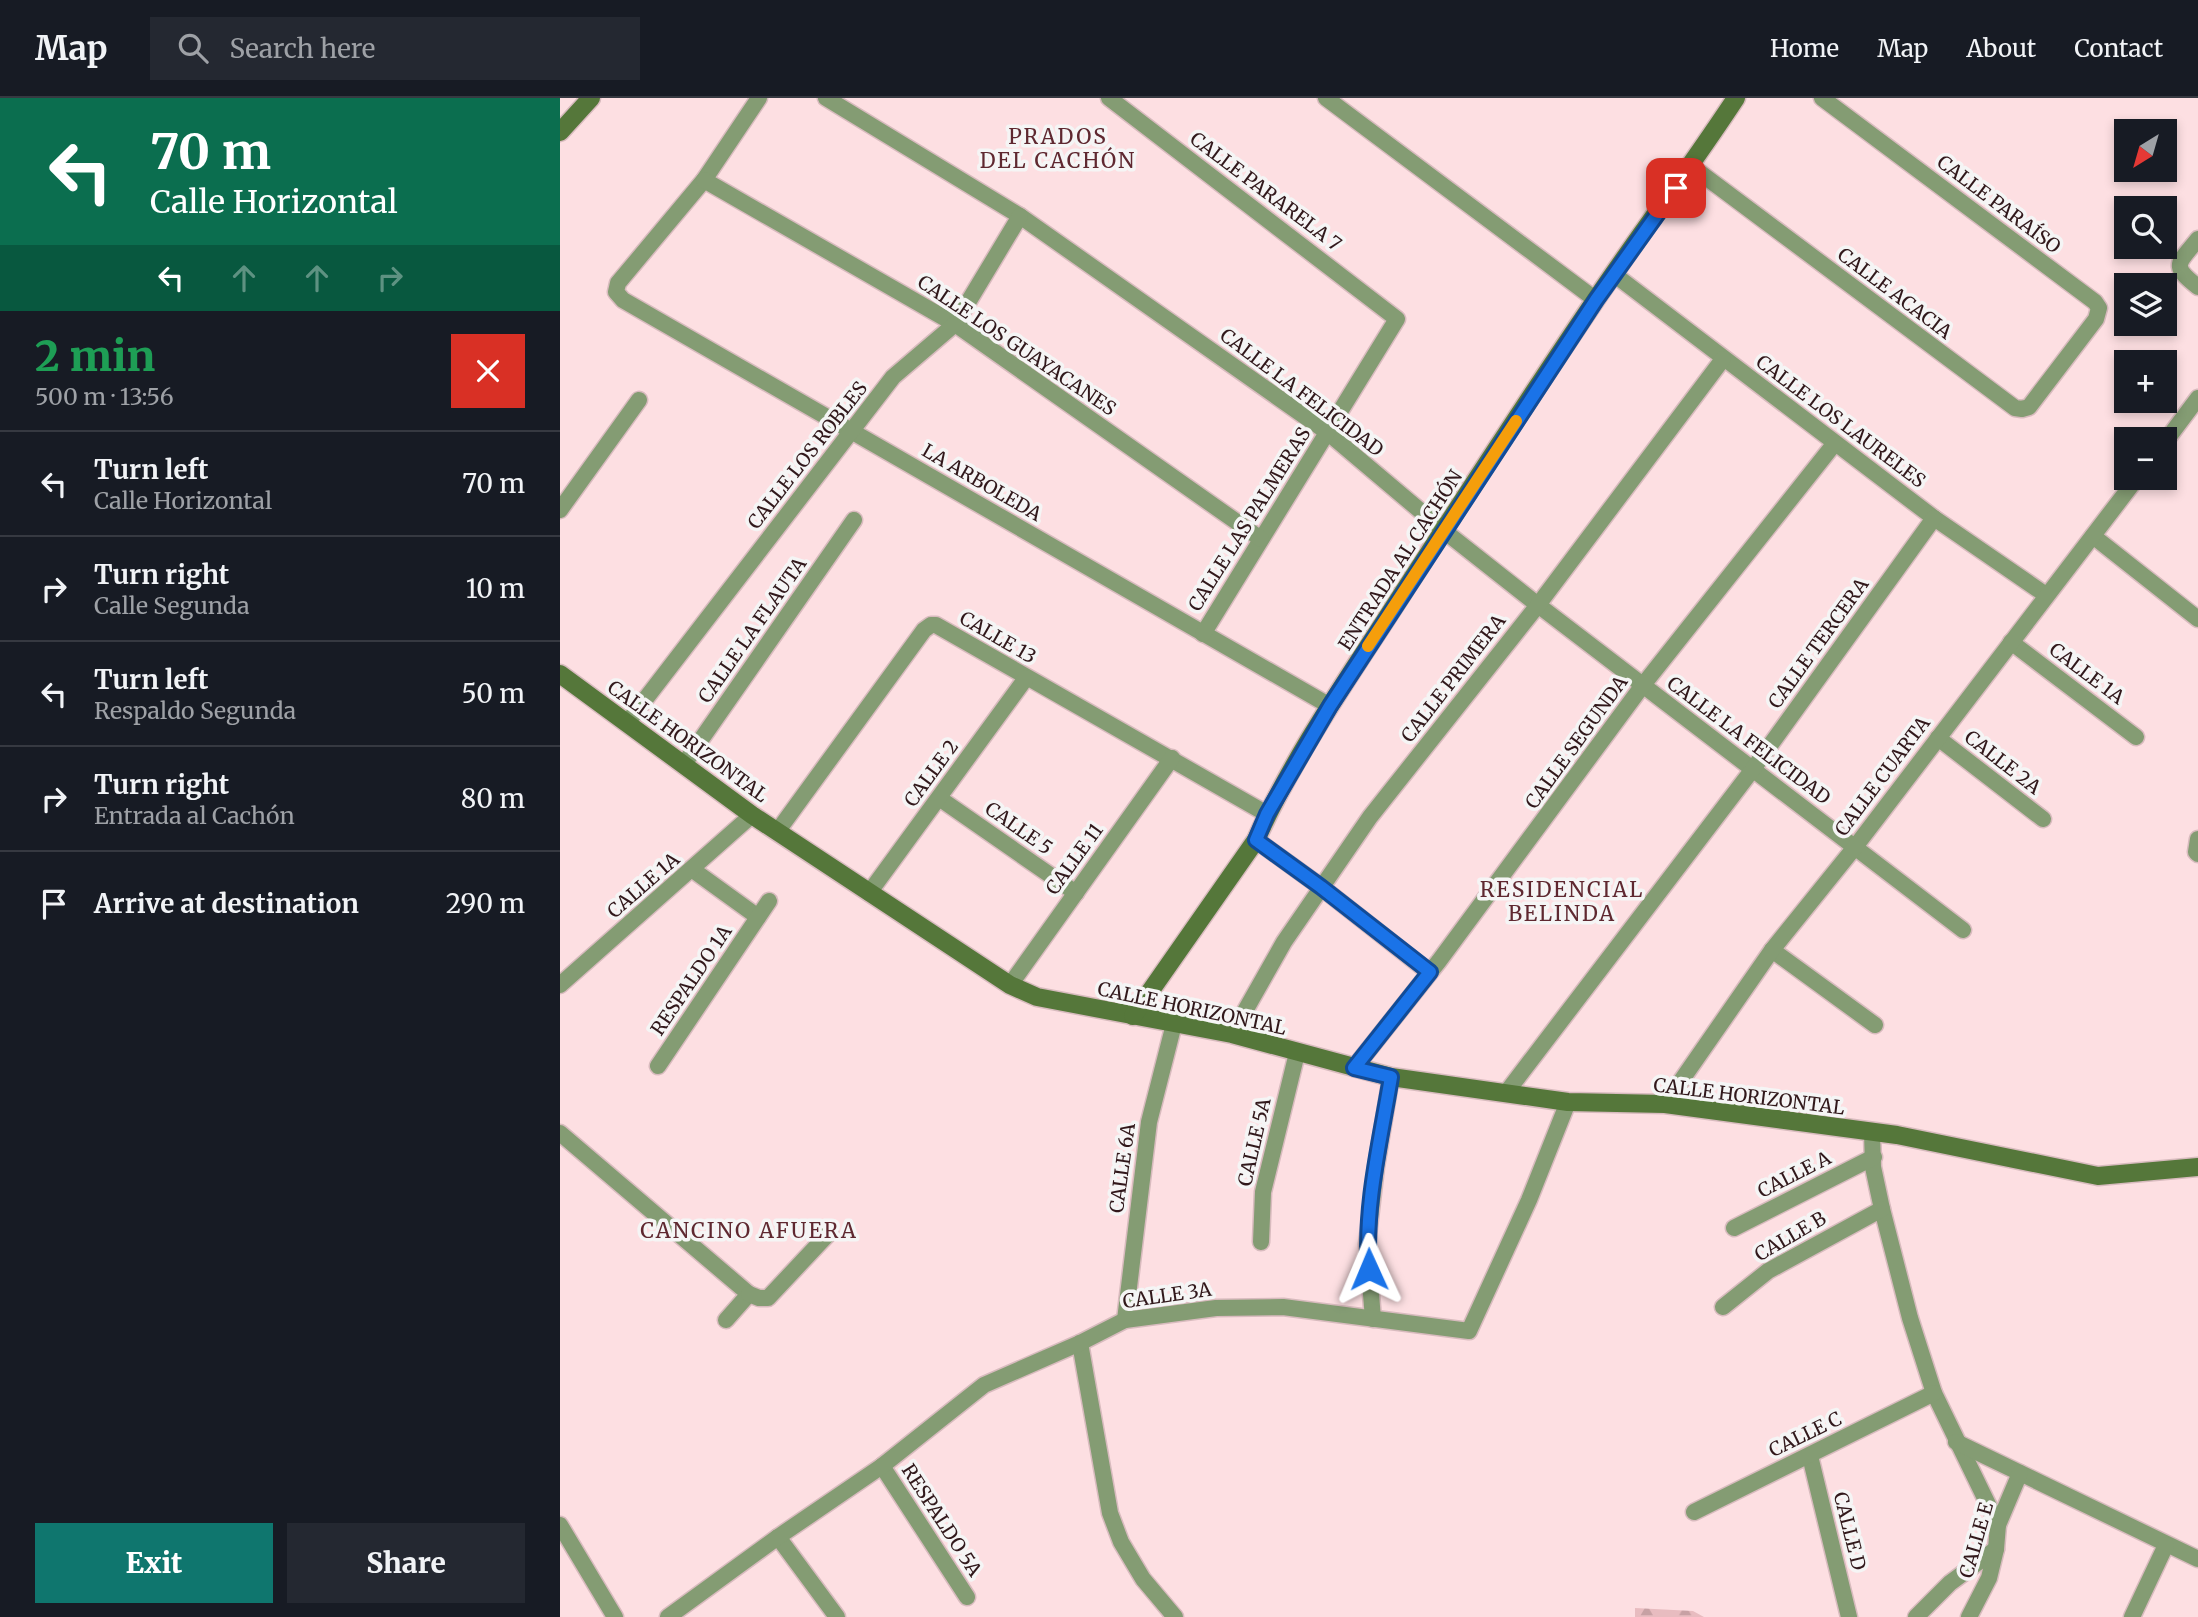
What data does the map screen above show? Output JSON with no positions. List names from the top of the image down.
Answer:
{
  "streets": {
    "main road": ["ENTRADA AL CACHÓN", "CALLE HORIZONTAL"],
    "street": [
      "CALLE PARARELA 7",
      "CALLE PARAÍSO",
      "CALLE ACACIA",
      "CALLE LOS GUAYACANES",
      "CALLE LA FELICIDAD",
      "CALLE LOS LAURELES",
      "CALLE LOS ROBLES",
      "LA ARBOLEDA",
      "CALLE LAS PALMERAS",
      "CALLE LA FLAUTA",
      "CALLE 13",
      "CALLE TERCERA",
      "CALLE 1A",
      "CALLE PRIMERA",
      "CALLE SEGUNDA",
      "CALLE 2A",
      "CALLE 2",
      "CALLE CUARTA",
      "CALLE 5",
      "CALLE 11",
      "RESPALDO 1A",
      "CALLE 5A",
      "CALLE 6A",
      "CALLE A",
      "CALLE B",
      "CALLE 3A",
      "CALLE C",
      "RESPALDO 5A",
      "CALLE D",
      "CALLE E"
    ]
  },
  "crossings": [
    ["CALLE PARARELA 7", "CALLE LAS PALMERAS"],
    ["CALLE PARAÍSO", "CALLE ACACIA"],
    ["CALLE ACACIA", "ENTRADA AL CACHÓN"],
    ["CALLE LOS GUAYACANES", "CALLE LOS ROBLES"],
    ["CALLE LOS GUAYACANES", "LA ARBOLEDA"],
    ["CALLE LOS GUAYACANES", "CALLE LAS PALMERAS"],
    ["CALLE LA FELICIDAD", "CALLE LOS ROBLES"],
    ["CALLE LA FELICIDAD", "CALLE LAS PALMERAS"],
    ["CALLE LA FELICIDAD", "ENTRADA AL CACHÓN"],
    ["CALLE LA FELICIDAD", "CALLE TERCERA"],
    ["CALLE LA FELICIDAD", "CALLE PRIMERA"],
    ["CALLE LA FELICIDAD", "CALLE SEGUNDA"],
    ["CALLE LA FELICIDAD", "CALLE CUARTA"],
    ["CALLE LOS LAURELES", "ENTRADA AL CACHÓN"],
    ["CALLE LOS LAURELES", "CALLE TERCERA"],
    ["CALLE LOS LAURELES", "CALLE PRIMERA"],
    ["CALLE LOS LAURELES", "CALLE SEGUNDA"],
    ["CALLE LOS LAURELES", "CALLE CUARTA"],
    ["CALLE LOS ROBLES", "LA ARBOLEDA"],
    ["CALLE LOS ROBLES", "CALLE HORIZONTAL"],
    ["LA ARBOLEDA", "CALLE LAS PALMERAS"],
    ["LA ARBOLEDA", "ENTRADA AL CACHÓN"],
    ["ENTRADA AL CACHÓN", "CALLE 13"],
    ["ENTRADA AL CACHÓN", "CALLE HORIZONTAL"],
    ["CALLE LA FLAUTA", "CALLE HORIZONTAL"],
    ["CALLE 13", "CALLE HORIZONTAL"],
    ["CALLE 13", "CALLE 2"],
    ["CALLE 13", "CALLE 11"],
    ["CALLE TERCERA", "CALLE HORIZONTAL"],
    ["CALLE 1A", "CALLE HORIZONTAL"],
    ["CALLE 1A", "CALLE CUARTA"],
    ["CALLE 1A", "RESPALDO 1A"],
    ["CALLE PRIMERA", "CALLE HORIZONTAL"],
    ["CALLE HORIZONTAL", "CALLE SEGUNDA"],
    ["CALLE HORIZONTAL", "CALLE 2"],
    ["CALLE HORIZONTAL", "CALLE CUARTA"],
    ["CALLE HORIZONTAL", "CALLE 11"],
    ["CALLE HORIZONTAL", "CALLE 5A"],
    ["CALLE HORIZONTAL", "CALLE 6A"],
    ["CALLE HORIZONTAL", "CALLE 3A"],
    ["CALLE 2A", "CALLE CUARTA"],
    ["CALLE 2", "CALLE 5"],
    ["CALLE 5", "CALLE 11"],
    ["CALLE 6A", "CALLE 3A"],
    ["CALLE 3A", "RESPALDO 5A"],
    ["CALLE C", "CALLE D"]
  ],
  "districts": ["PRADOS DEL CACHÓN", "RESIDENCIAL BELINDA", "CANCINO AFUERA"],
  "north": "bottom left",
  "page": {
    "header": "Map",
    "search": "Search here",
    "nav": [
      "Home",
      "Map",
      "About",
      "Contact"
    ],
    "turn": ["70 m", "Calle Horizontal"],
    "map_buttons": ["+", "−"],
    "heading": ["2 min", "500 m · 13:56"],
    "list": [
      {
        "name": "Turn left",
        "note": "Calle Horizontal",
        "value": "70 m"
      },
      {
        "name": "Turn right",
        "note": "Calle Segunda",
        "value": "10 m"
      },
      {
        "name": "Turn left",
        "note": "Respaldo Segunda",
        "value": "50 m"
      },
      {
        "name": "Turn right",
        "note": "Entrada al Cachón",
        "value": "80 m"
      },
      {
        "name": "Arrive at destination",
        "value": "290 m"
      }
    ],
    "buttons": ["Exit", "Share"]
  }
}
